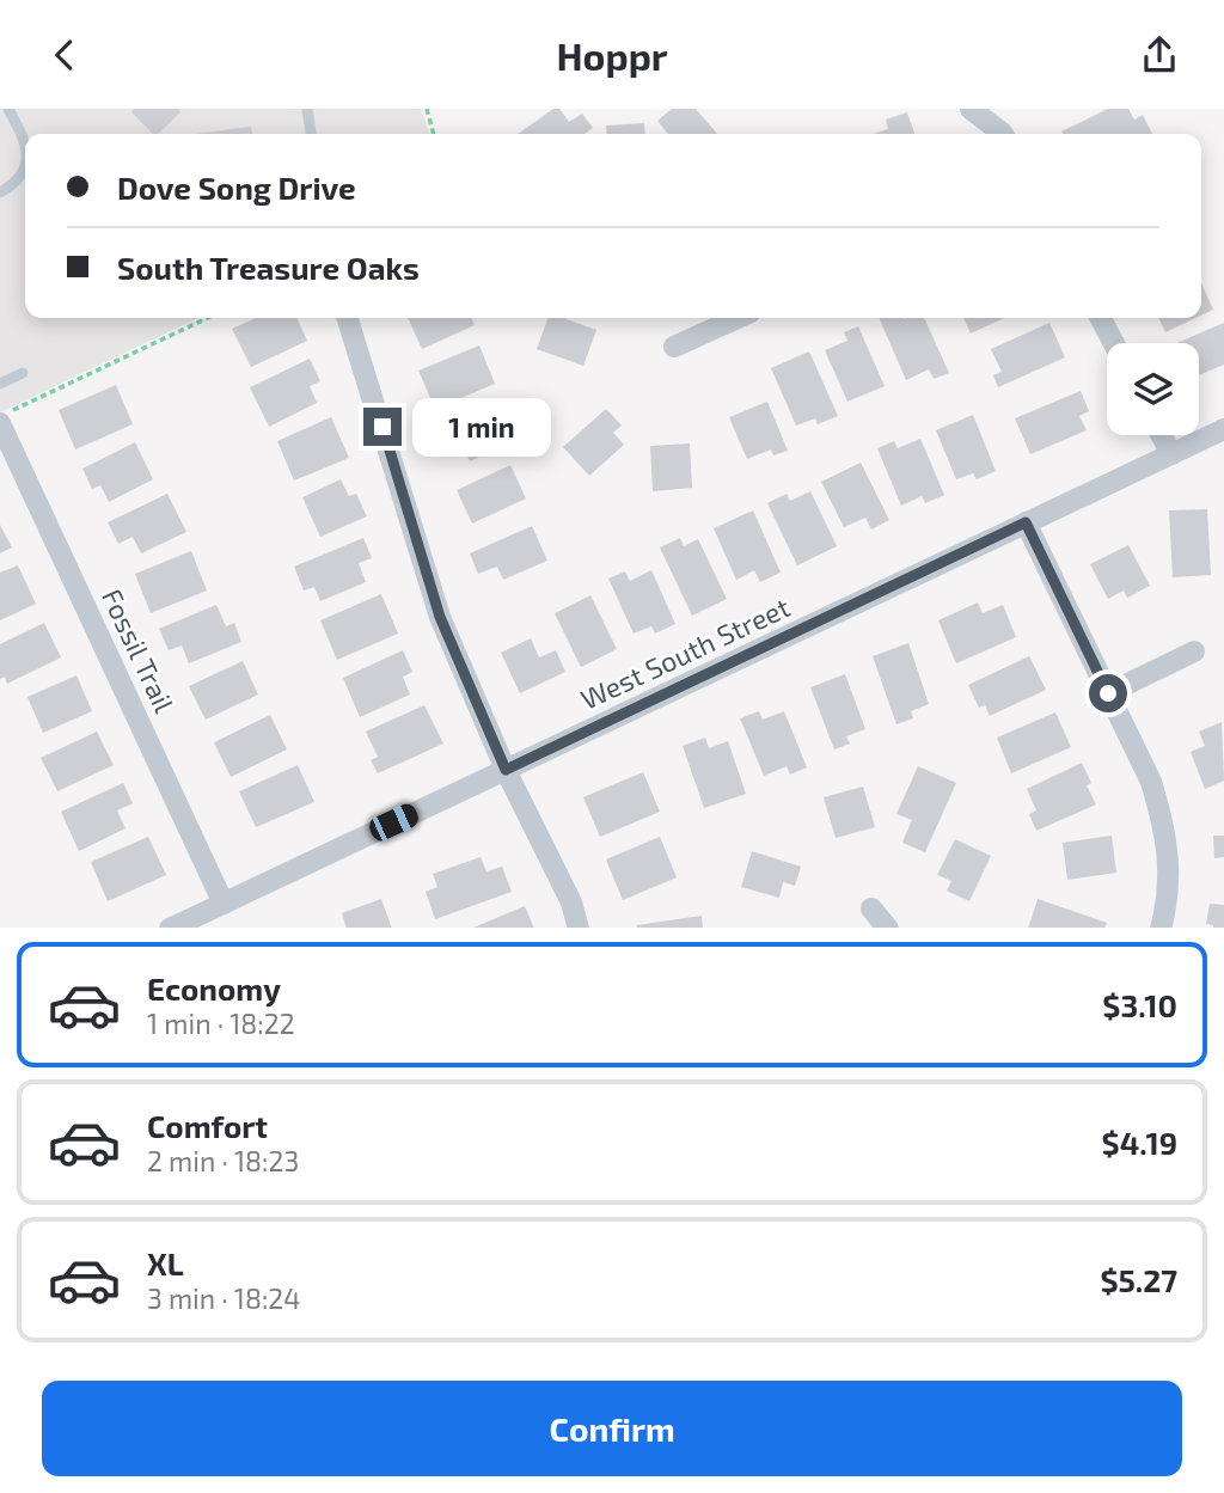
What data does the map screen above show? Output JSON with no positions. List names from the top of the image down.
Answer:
{
  "streets": {
    "street": ["Fossil Trail", "West South Street"]
  },
  "crossings": [
    ["Fossil Trail", "West South Street"]
  ],
  "page": {
    "header": "Hoppr",
    "banner": ["Dove Song Drive", "South Treasure Oaks"],
    "bubble": "1 min",
    "list": [
      {
        "name": "Economy",
        "note": "1 min · 18:22",
        "value": "$3.10"
      },
      {
        "name": "Comfort",
        "note": "2 min · 18:23",
        "value": "$4.19"
      },
      {
        "name": "XL",
        "note": "3 min · 18:24",
        "value": "$5.27"
      }
    ],
    "buttons": "Confirm"
  }
}
